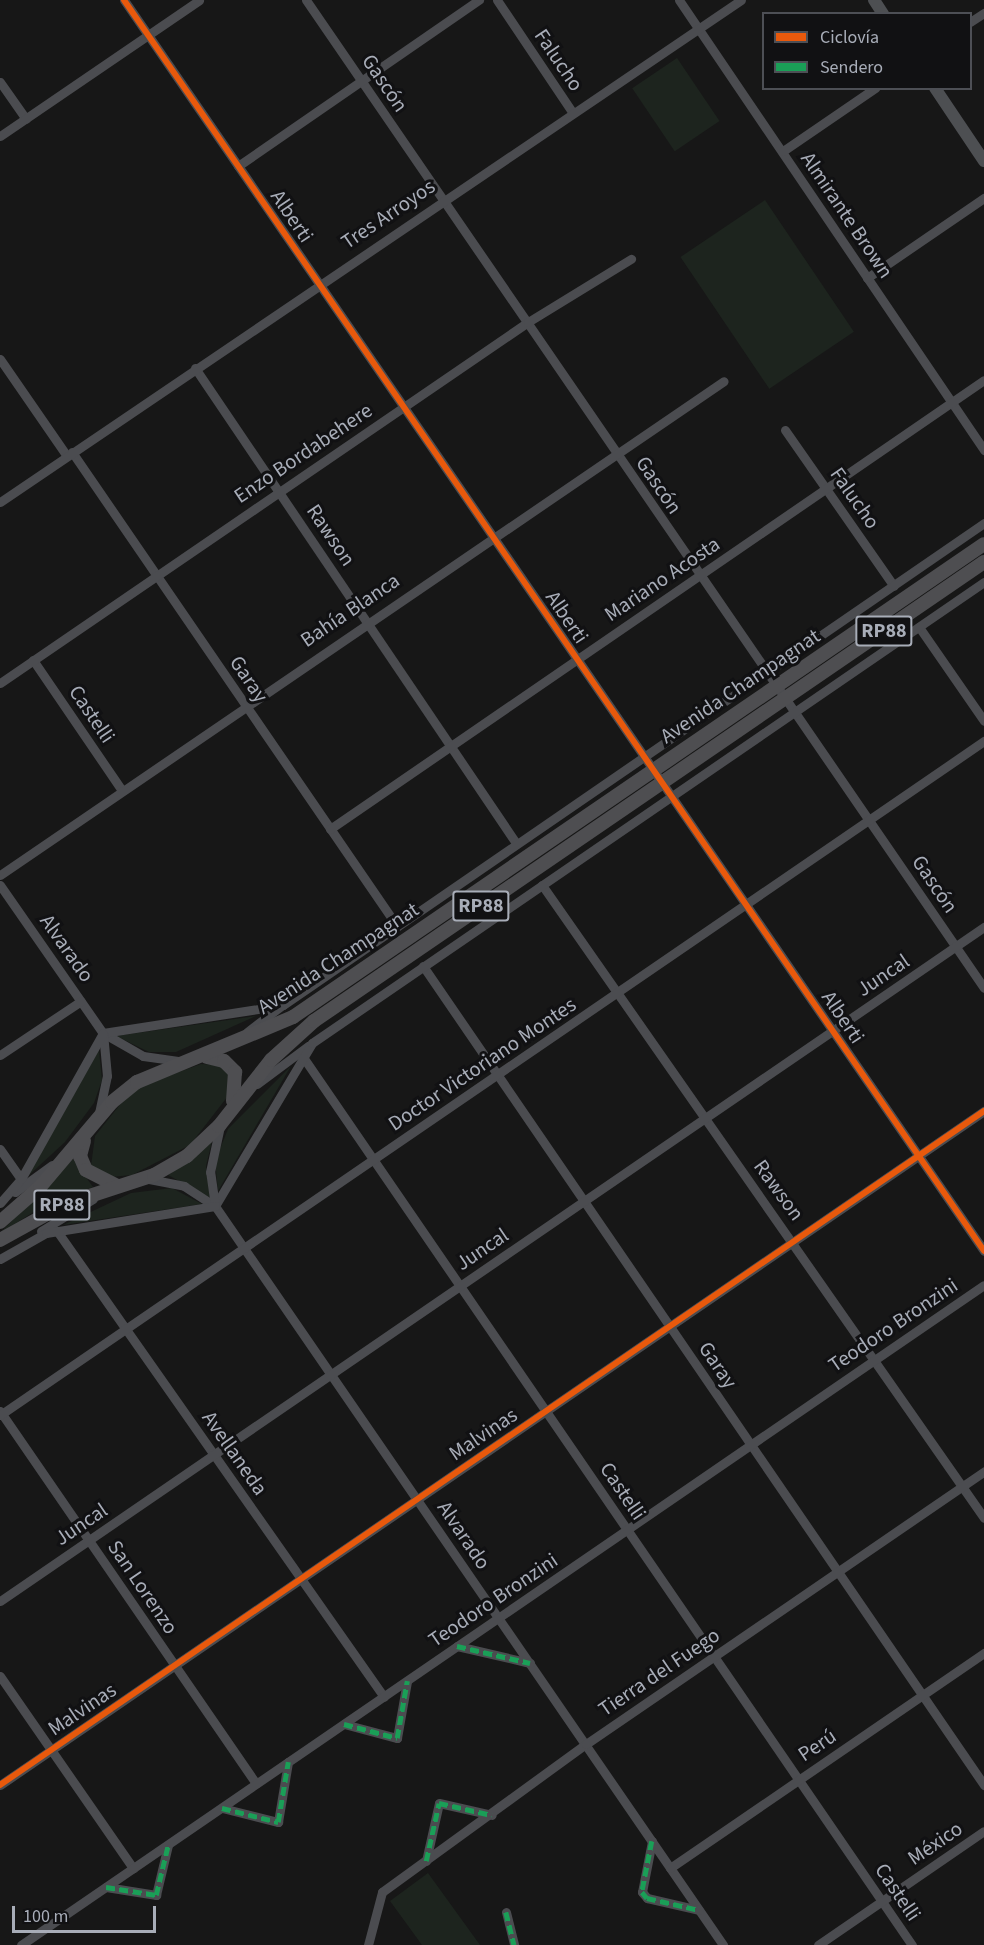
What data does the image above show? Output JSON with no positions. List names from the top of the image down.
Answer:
{
  "streets": {
    "highway": ["RP88", "Avenida Champagnat"],
    "street": [
      "Falucho",
      "Gascón",
      "Tres Arroyos",
      "Almirante Brown",
      "Alberti",
      "Enzo Bordabehere",
      "Rawson",
      "Mariano Acosta",
      "Bahía Blanca",
      "Garay",
      "Castelli",
      "Alvarado",
      "Juncal",
      "Doctor Victoriano Montes",
      "Teodoro Bronzini",
      "Malvinas",
      "Avellaneda",
      "San Lorenzo",
      "Tierra del Fuego",
      "Perú",
      "México"
    ]
  },
  "crossings": [
    ["Falucho", "Tres Arroyos"],
    ["Falucho", "Mariano Acosta"],
    ["Falucho", "Avenida Champagnat"],
    ["Gascón", "Tres Arroyos"],
    ["Gascón", "Enzo Bordabehere"],
    ["Gascón", "Mariano Acosta"],
    ["Gascón", "Bahía Blanca"],
    ["Gascón", "Avenida Champagnat"],
    ["Gascón", "Juncal"],
    ["Gascón", "Doctor Victoriano Montes"],
    ["Tres Arroyos", "Almirante Brown"],
    ["Tres Arroyos", "Alberti"],
    ["Tres Arroyos", "Rawson"],
    ["Tres Arroyos", "Garay"],
    ["Almirante Brown", "Mariano Acosta"],
    ["Alberti", "Enzo Bordabehere"],
    ["Alberti", "Mariano Acosta"],
    ["Alberti", "Bahía Blanca"],
    ["Alberti", "Avenida Champagnat"],
    ["Alberti", "Juncal"],
    ["Alberti", "Doctor Victoriano Montes"],
    ["Alberti", "Malvinas"],
    ["Enzo Bordabehere", "Rawson"],
    ["Enzo Bordabehere", "Garay"],
    ["Enzo Bordabehere", "Castelli"],
    ["Rawson", "Mariano Acosta"],
    ["Rawson", "Bahía Blanca"],
    ["Rawson", "Avenida Champagnat"],
    ["Rawson", "Juncal"],
    ["Rawson", "Doctor Victoriano Montes"],
    ["Rawson", "Teodoro Bronzini"],
    ["Rawson", "Malvinas"],
    ["Rawson", "Tierra del Fuego"],
    ["Mariano Acosta", "Garay"],
    ["Bahía Blanca", "Garay"],
    ["Bahía Blanca", "Castelli"],
    ["RP88", "Avenida Champagnat"],
    ["RP88", "Alvarado"],
    ["Garay", "Avenida Champagnat"],
    ["Garay", "Juncal"],
    ["Garay", "Doctor Victoriano Montes"],
    ["Garay", "Teodoro Bronzini"],
    ["Garay", "Malvinas"],
    ["Garay", "Tierra del Fuego"],
    ["Garay", "Perú"],
    ["Avenida Champagnat", "Castelli"],
    ["Avenida Champagnat", "Alvarado"],
    ["Avenida Champagnat", "Avellaneda"],
    ["Castelli", "Juncal"],
    ["Castelli", "Doctor Victoriano Montes"],
    ["Castelli", "Teodoro Bronzini"],
    ["Castelli", "Malvinas"],
    ["Castelli", "Tierra del Fuego"],
    ["Castelli", "Perú"],
    ["Castelli", "México"],
    ["Alvarado", "Juncal"],
    ["Alvarado", "Doctor Victoriano Montes"],
    ["Alvarado", "Teodoro Bronzini"],
    ["Alvarado", "Malvinas"],
    ["Alvarado", "Tierra del Fuego"],
    ["Alvarado", "Perú"],
    ["Juncal", "Avellaneda"],
    ["Juncal", "San Lorenzo"],
    ["Doctor Victoriano Montes", "Avellaneda"],
    ["Doctor Victoriano Montes", "San Lorenzo"],
    ["Teodoro Bronzini", "Avellaneda"],
    ["Teodoro Bronzini", "San Lorenzo"],
    ["Malvinas", "Avellaneda"],
    ["Malvinas", "San Lorenzo"]
  ],
  "legend": ["Ciclovía", "Sendero"],
  "scale_bar": "100 m"
}
